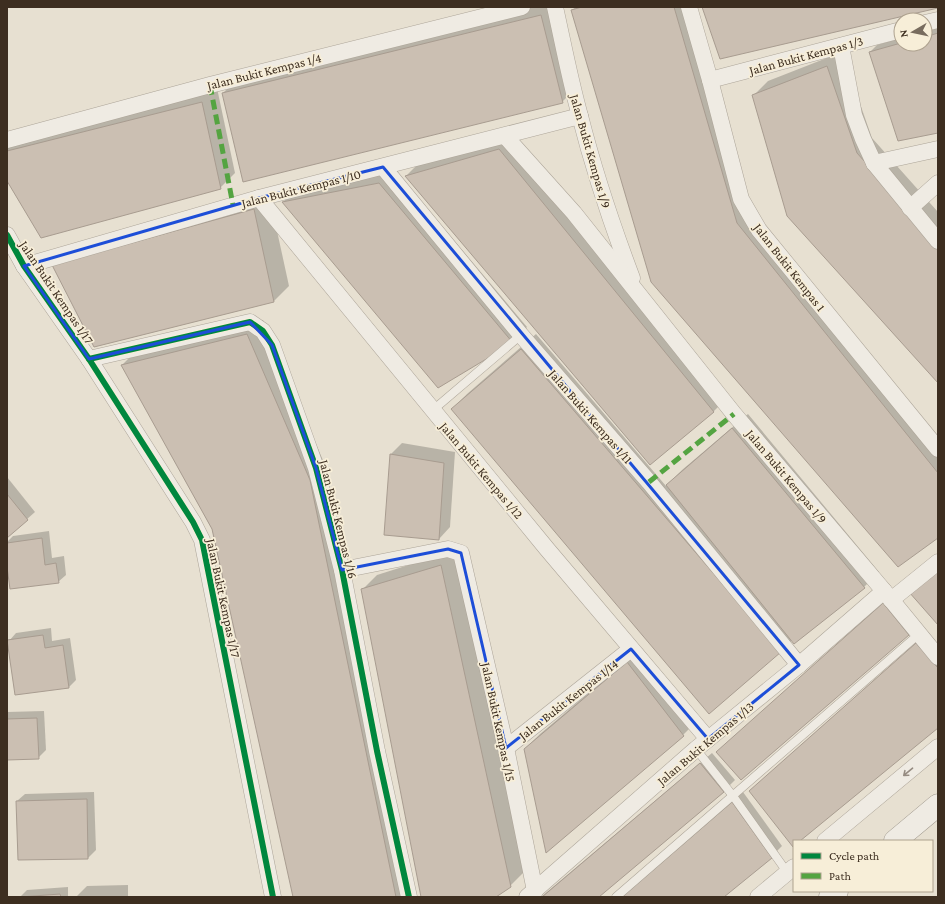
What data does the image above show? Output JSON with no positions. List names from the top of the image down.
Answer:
{
  "streets": {
    "street": [
      "Jalan Bukit Kempas 1/3",
      "Jalan Bukit Kempas 1/4",
      "Jalan Bukit Kempas 1/9",
      "Jalan Bukit Kempas 1/10",
      "Jalan Bukit Kempas 1",
      "Jalan Bukit Kempas 1/17",
      "Jalan Bukit Kempas 1/11",
      "Jalan Bukit Kempas 1/12",
      "Jalan Bukit Kempas 1/16",
      "Jalan Bukit Kempas 1/14",
      "Jalan Bukit Kempas 1/15",
      "Jalan Bukit Kempas 1/13"
    ]
  },
  "crossings": [
    ["Jalan Bukit Kempas 1/3", "Jalan Bukit Kempas 1"],
    ["Jalan Bukit Kempas 1/9", "Jalan Bukit Kempas 1/10"],
    ["Jalan Bukit Kempas 1/9", "Jalan Bukit Kempas 1/13"],
    ["Jalan Bukit Kempas 1/10", "Jalan Bukit Kempas 1/17"],
    ["Jalan Bukit Kempas 1/10", "Jalan Bukit Kempas 1/11"],
    ["Jalan Bukit Kempas 1/10", "Jalan Bukit Kempas 1/12"],
    ["Jalan Bukit Kempas 1/17", "Jalan Bukit Kempas 1/16"],
    ["Jalan Bukit Kempas 1/11", "Jalan Bukit Kempas 1/13"],
    ["Jalan Bukit Kempas 1/12", "Jalan Bukit Kempas 1/14"],
    ["Jalan Bukit Kempas 1/12", "Jalan Bukit Kempas 1/13"],
    ["Jalan Bukit Kempas 1/16", "Jalan Bukit Kempas 1/15"],
    ["Jalan Bukit Kempas 1/14", "Jalan Bukit Kempas 1/15"],
    ["Jalan Bukit Kempas 1/15", "Jalan Bukit Kempas 1/13"]
  ],
  "legend": ["Cycle path", "Path"],
  "north": "left"
}
